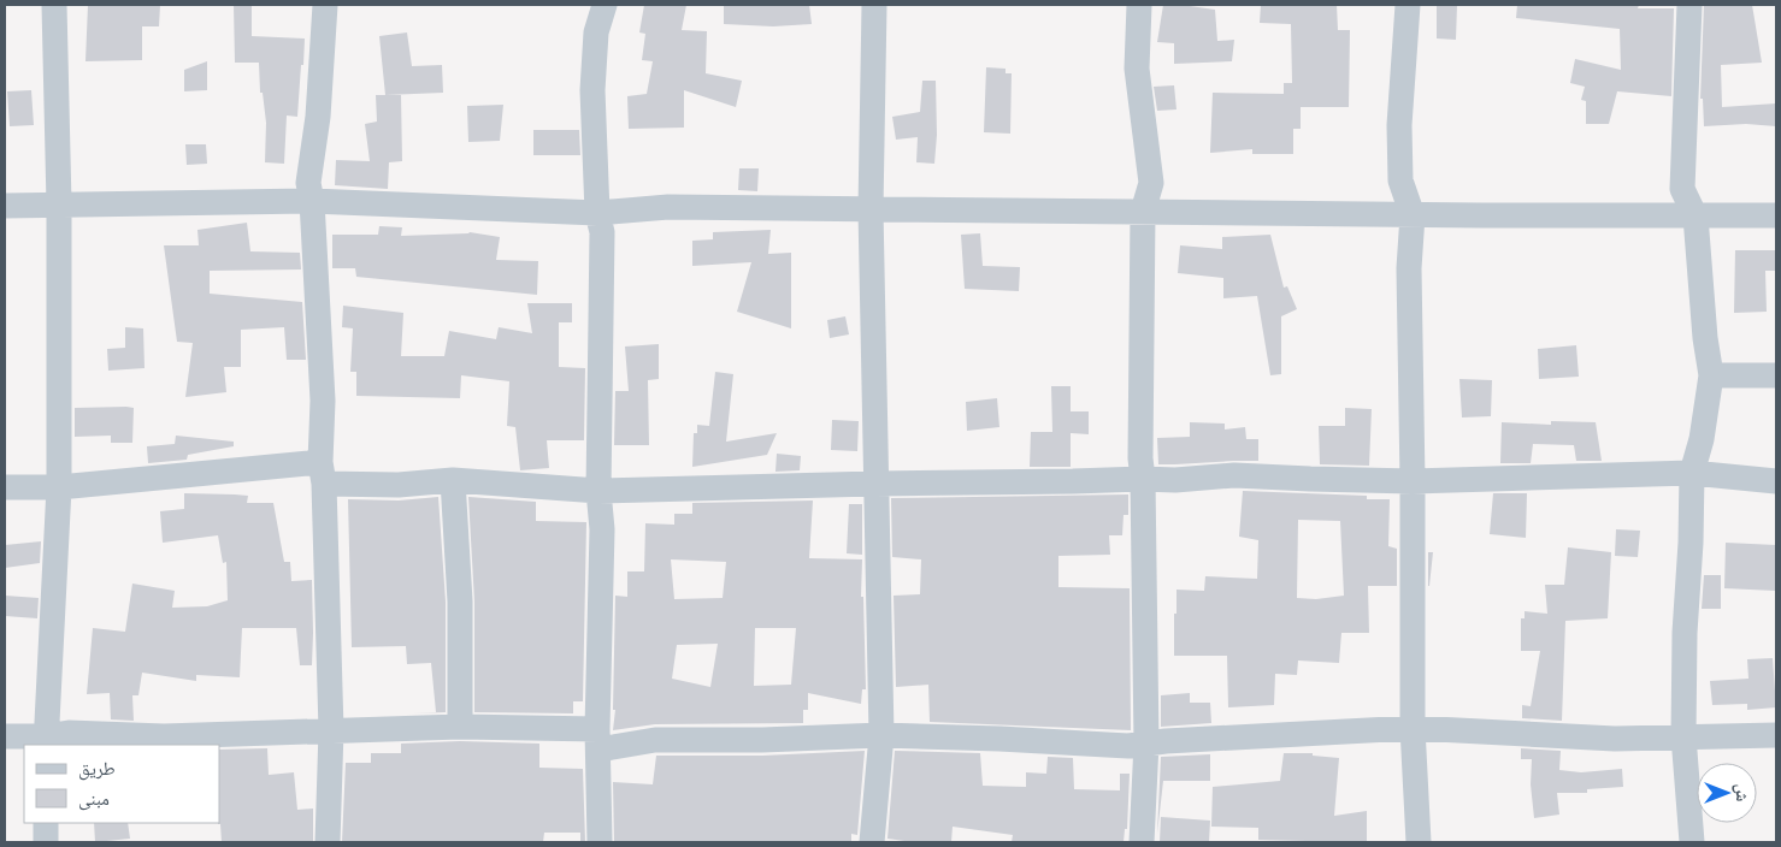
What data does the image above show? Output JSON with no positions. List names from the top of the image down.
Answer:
{
  "legend": ["طريق", "مبنى"],
  "north": "right"
}
